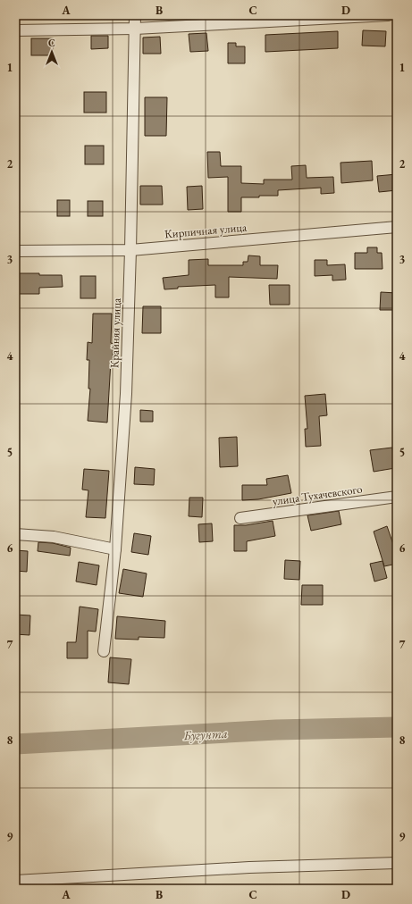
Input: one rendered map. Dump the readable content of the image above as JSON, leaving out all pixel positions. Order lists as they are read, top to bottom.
{
  "streets": {
    "street": ["Кирпичная улица", "Крайняя улица", "улица Тухачевского"]
  },
  "crossings": [
    ["Кирпичная улица", "Крайняя улица"]
  ],
  "water": ["Бугунта"],
  "north": "top",
  "grid": {
    "columns": [
      "A",
      "B",
      "C",
      "D"
    ],
    "rows": [
      "1",
      "2",
      "3",
      "4",
      "5",
      "6",
      "7",
      "8",
      "9"
    ]
  }
}
